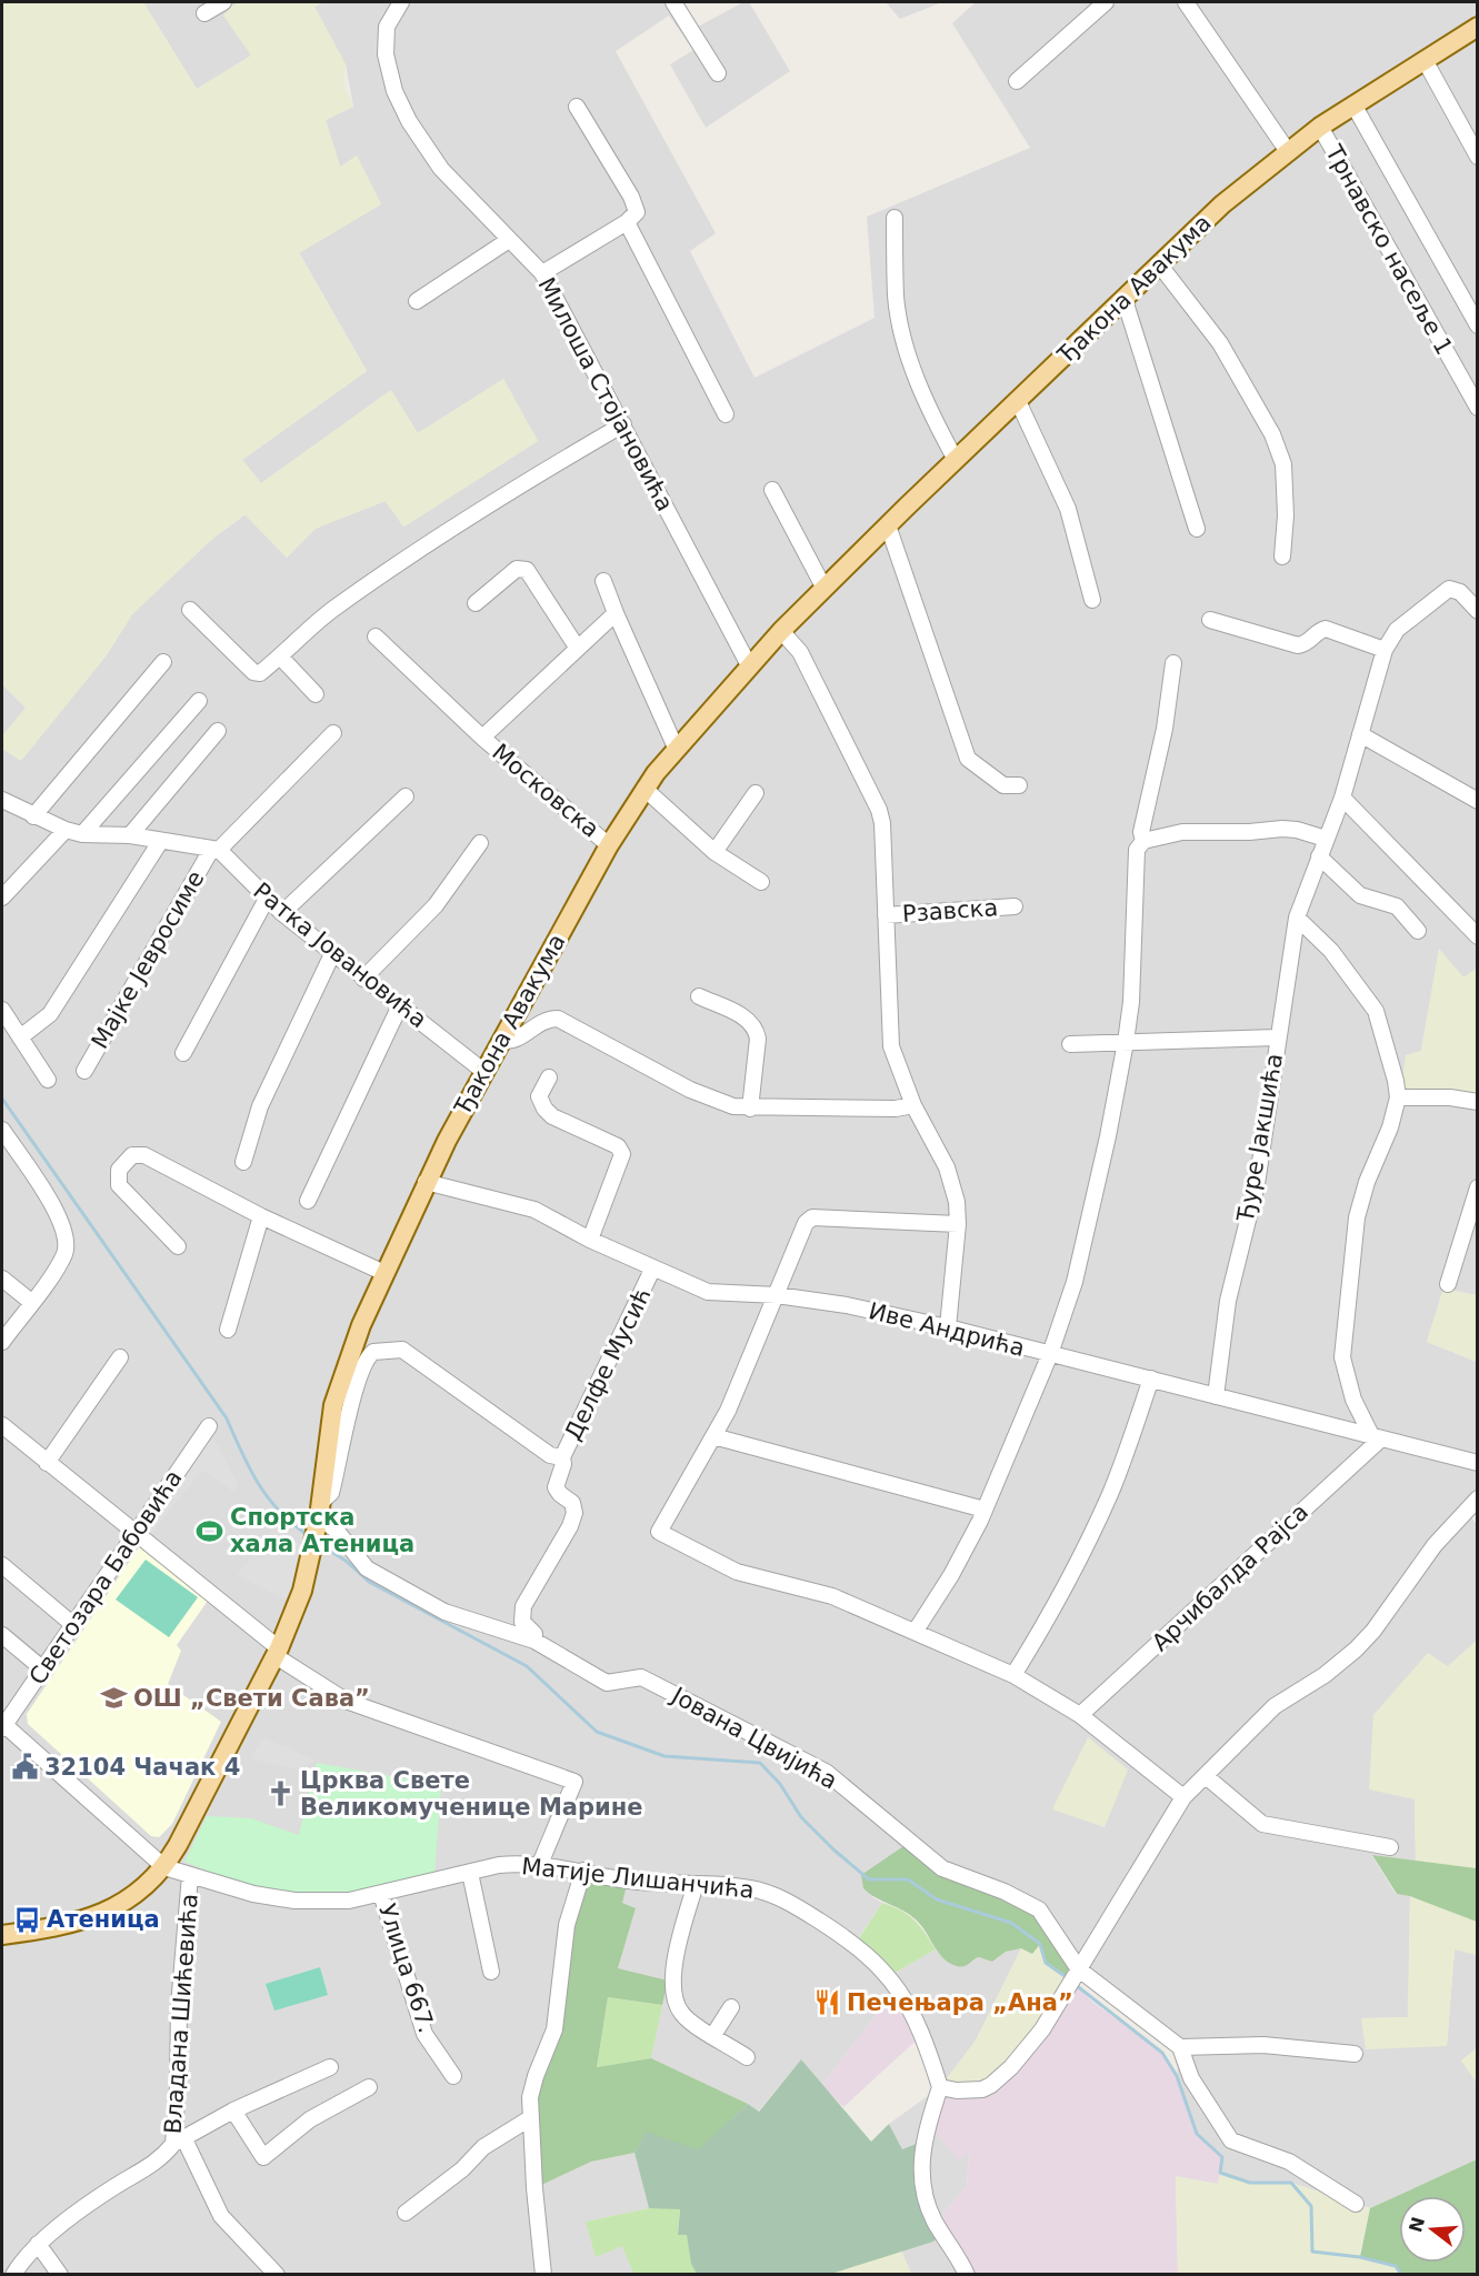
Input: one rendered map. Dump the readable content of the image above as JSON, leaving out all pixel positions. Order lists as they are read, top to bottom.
{
  "streets": {
    "main road": ["Ђакона Авакума"],
    "street": [
      "Трнавско насеље 1",
      "Милоша Стојановића",
      "Московска",
      "Рзавска",
      "Ратка Јовановића",
      "Мајке Јевросиме",
      "Ђуре Јакшића",
      "Иве Андрића",
      "Делфе Мусић",
      "Светозара Бабовића",
      "Арчибалда Рајса",
      "Јована Цвијића",
      "Матије Лишанчића",
      "Улица 667.",
      "Владана Шићевића"
    ]
  },
  "crossings": [
    ["Трнавско насеље 1", "Ђакона Авакума"],
    ["Ђакона Авакума", "Милоша Стојановића"],
    ["Ђакона Авакума", "Московска"],
    ["Ђакона Авакума", "Ратка Јовановића"],
    ["Ђакона Авакума", "Иве Андрића"],
    ["Ђакона Авакума", "Јована Цвијића"],
    ["Ђакона Авакума", "Матије Лишанчића"],
    ["Ратка Јовановића", "Мајке Јевросиме"],
    ["Ђуре Јакшића", "Иве Андрића"],
    ["Иве Андрића", "Делфе Мусић"],
    ["Иве Андрића", "Арчибалда Рајса"],
    ["Матије Лишанчића", "Улица 667."],
    ["Матије Лишанчића", "Владана Шићевића"]
  ],
  "places": {
    "sports": ["Спортска хала Атеница"],
    "school or university": ["ОШ „Свети Сава”"],
    "public building": ["32104 Чачак 4"],
    "church": ["Црква Свете Великомученице Марине"],
    "bus stop": ["Атеница"],
    "restaurant": ["Печењара „Ана”"]
  },
  "north": "left"
}
